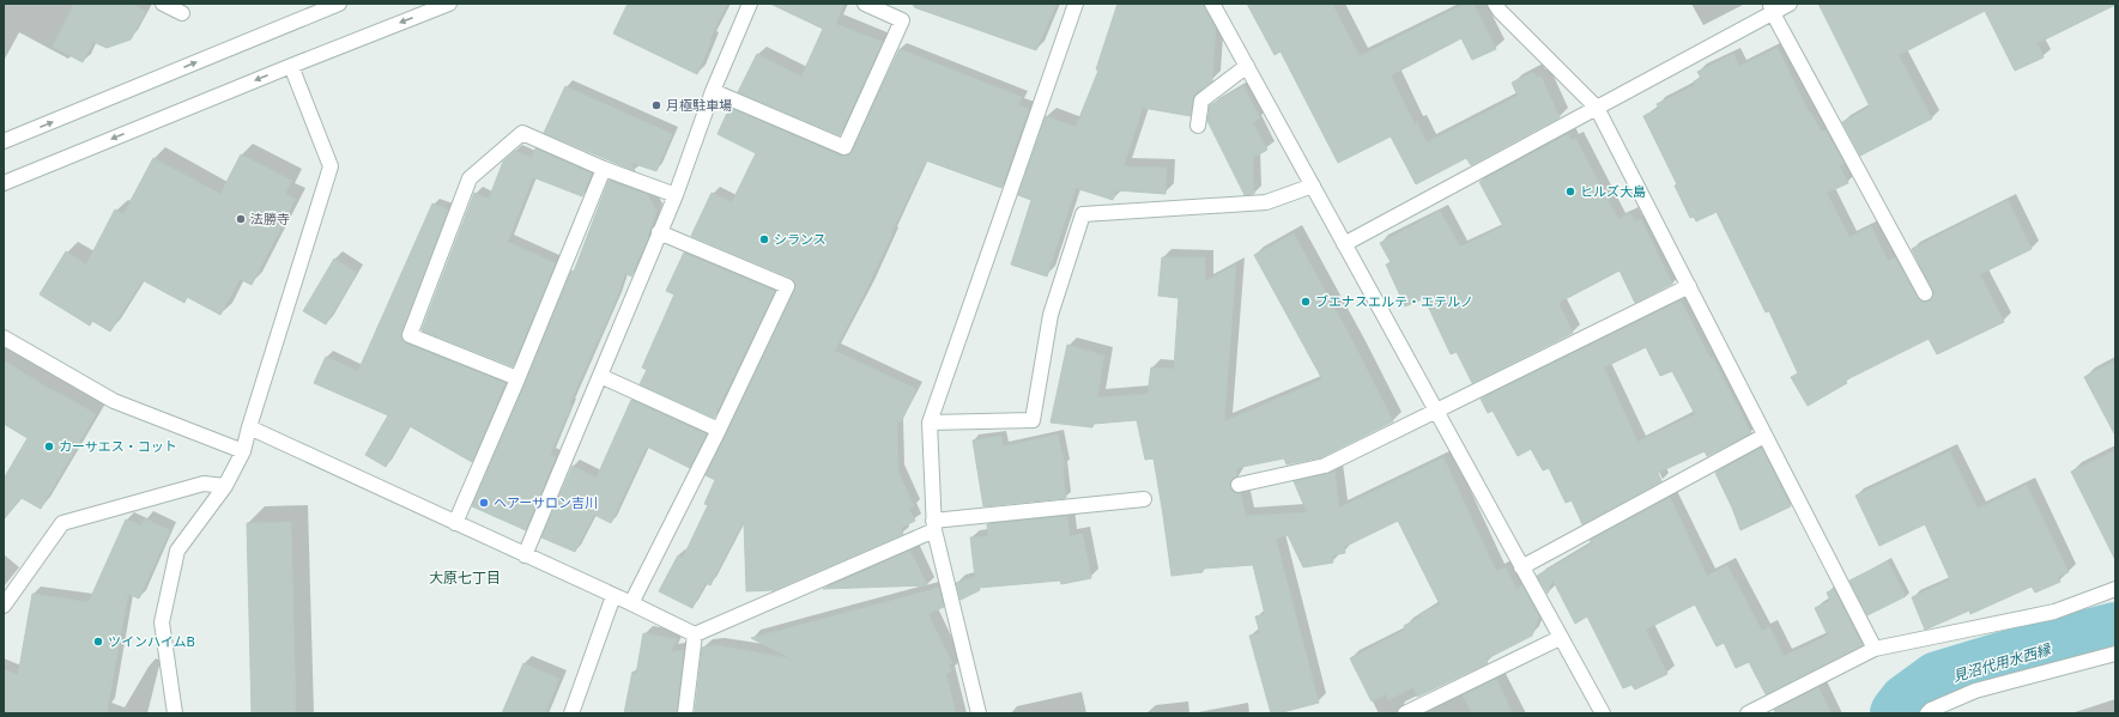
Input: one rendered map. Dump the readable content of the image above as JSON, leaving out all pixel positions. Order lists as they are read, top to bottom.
{
  "districts": ["大原七丁目"],
  "water": ["見沼代用水西縁"],
  "places": [
    "月極駐車場",
    "ヒルズ大島",
    "法勝寺",
    "シランス",
    "ブエナスエルテ・エテルノ",
    "カーサエス・コット",
    "ヘアーサロン吉川",
    "ツインハイムB"
  ]
}
